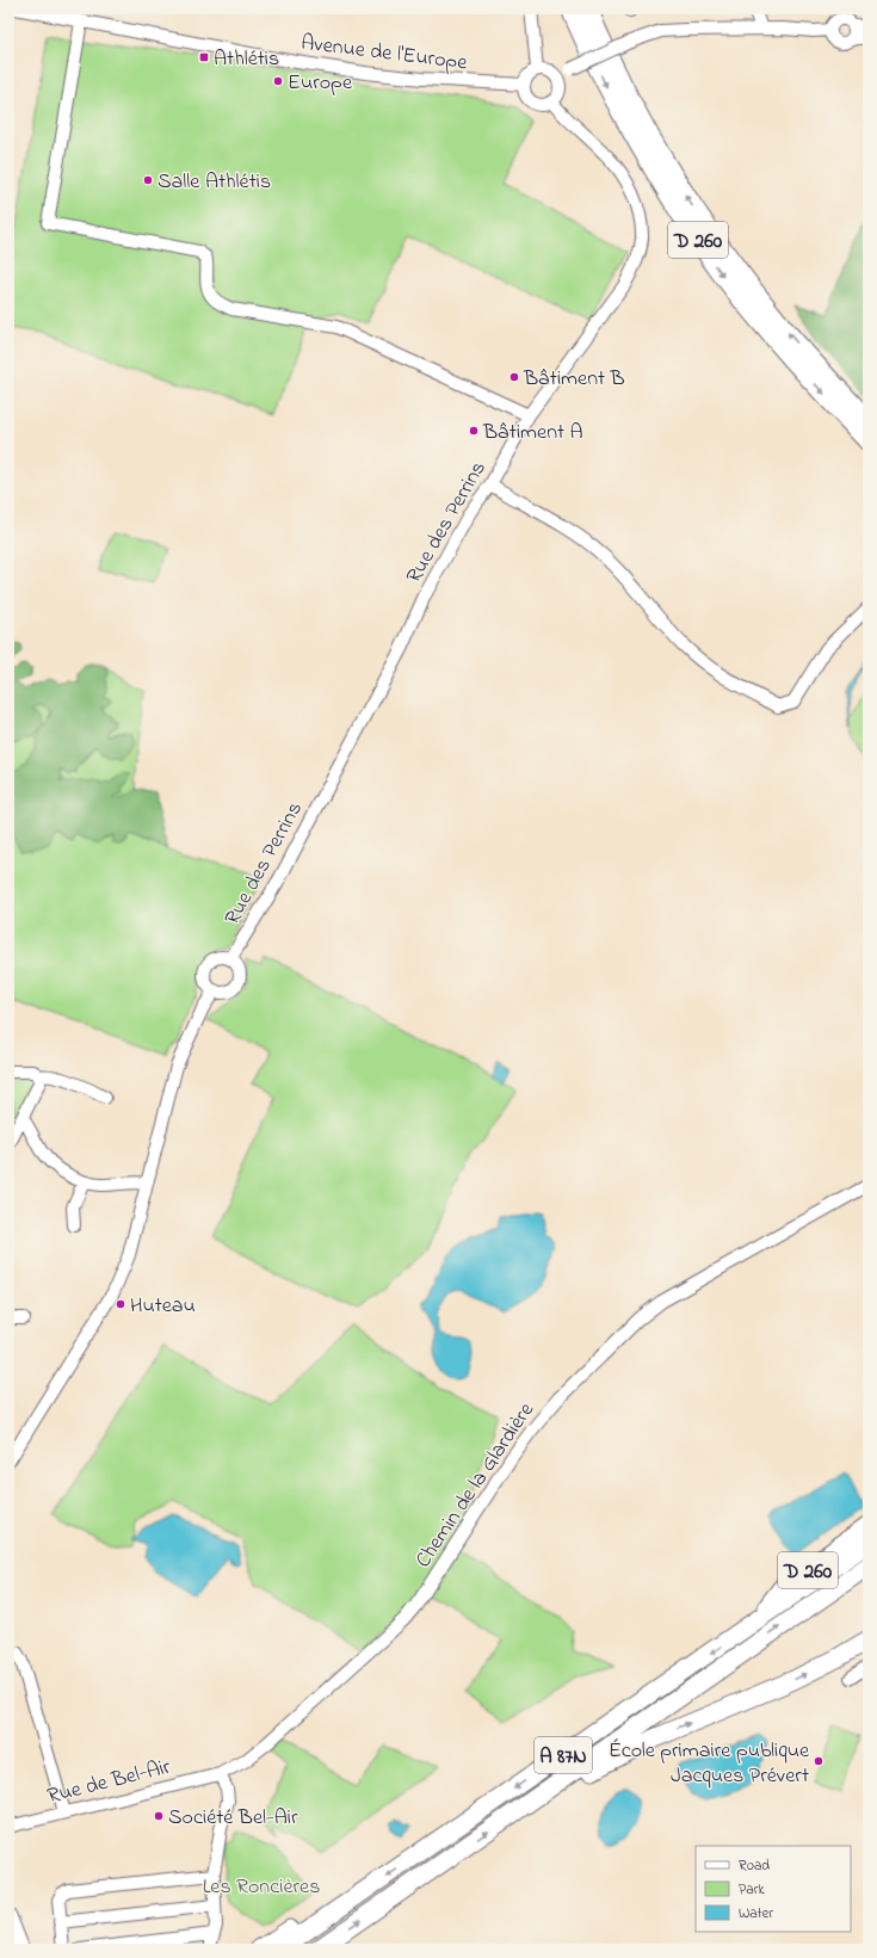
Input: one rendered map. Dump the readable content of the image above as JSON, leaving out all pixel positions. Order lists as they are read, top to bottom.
{
  "streets": {
    "highway": ["D 260", "A 87N"],
    "street": [
      "Avenue de l'Europe",
      "Rue des Perrins",
      "Chemin de la Glardière",
      "Rue de Bel-Air"
    ]
  },
  "crossings": [
    ["Avenue de l'Europe", "Rue des Perrins"],
    ["D 260", "A 87N"],
    ["Chemin de la Glardière", "Rue de Bel-Air"]
  ],
  "parks": ["Les Roncières"],
  "places": {
    "transit": ["Athlétis"],
    "other": [
      "Europe",
      "Salle Athlétis",
      "Bâtiment B",
      "Bâtiment A",
      "Huteau",
      "École primaire publique Jacques Prévert",
      "Société Bel-Air"
    ]
  },
  "legend": ["Road", "Park", "Water"]
}
